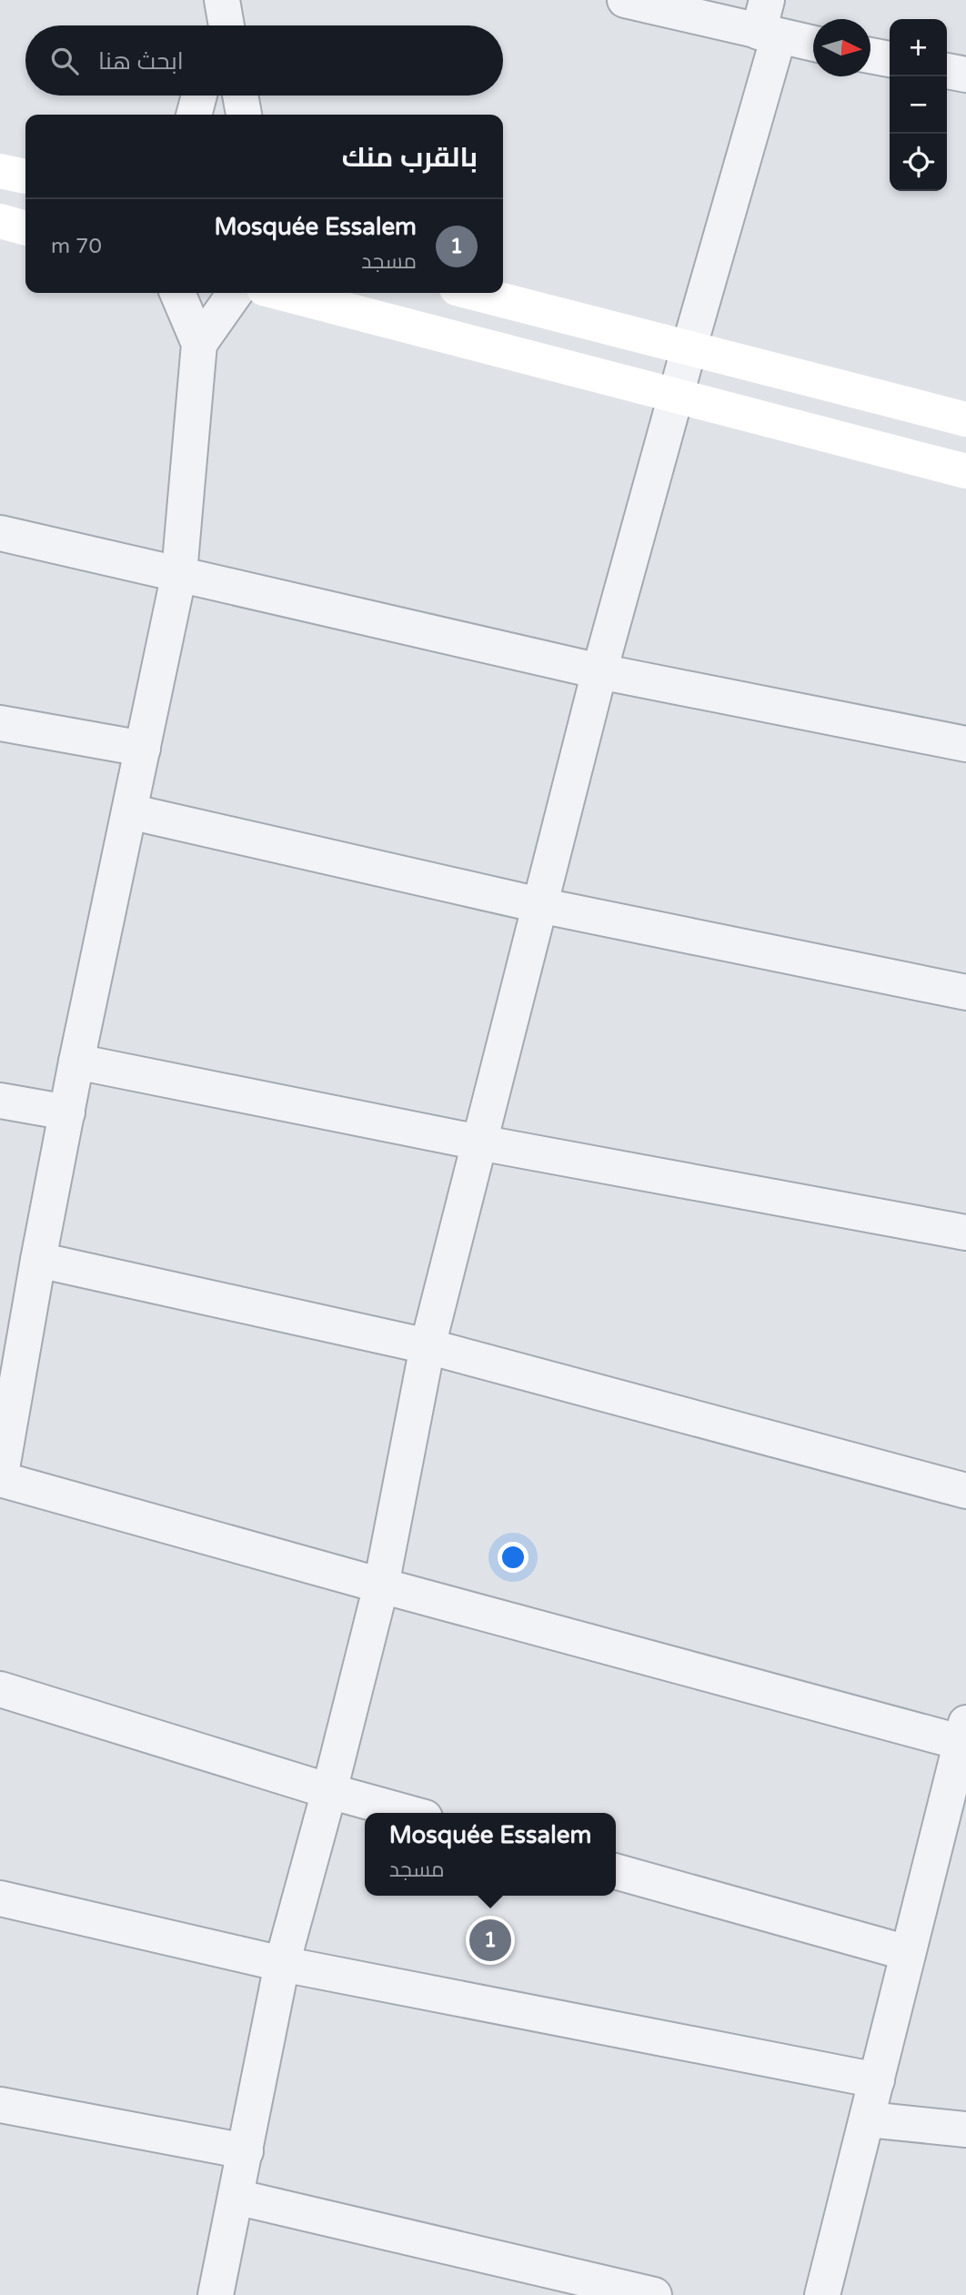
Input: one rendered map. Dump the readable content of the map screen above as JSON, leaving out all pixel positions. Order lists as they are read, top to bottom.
{
  "north": "right",
  "page": {
    "map_buttons": ["+", "−"],
    "search": "ابحث هنا",
    "heading": "بالقرب منك",
    "list": [
      {
        "mark": "1",
        "name": "Mosquée Essalem",
        "note": "مسجد",
        "value": "70 m"
      }
    ],
    "popup": ["Mosquée Essalem", "مسجد"],
    "pins": "1"
  }
}
